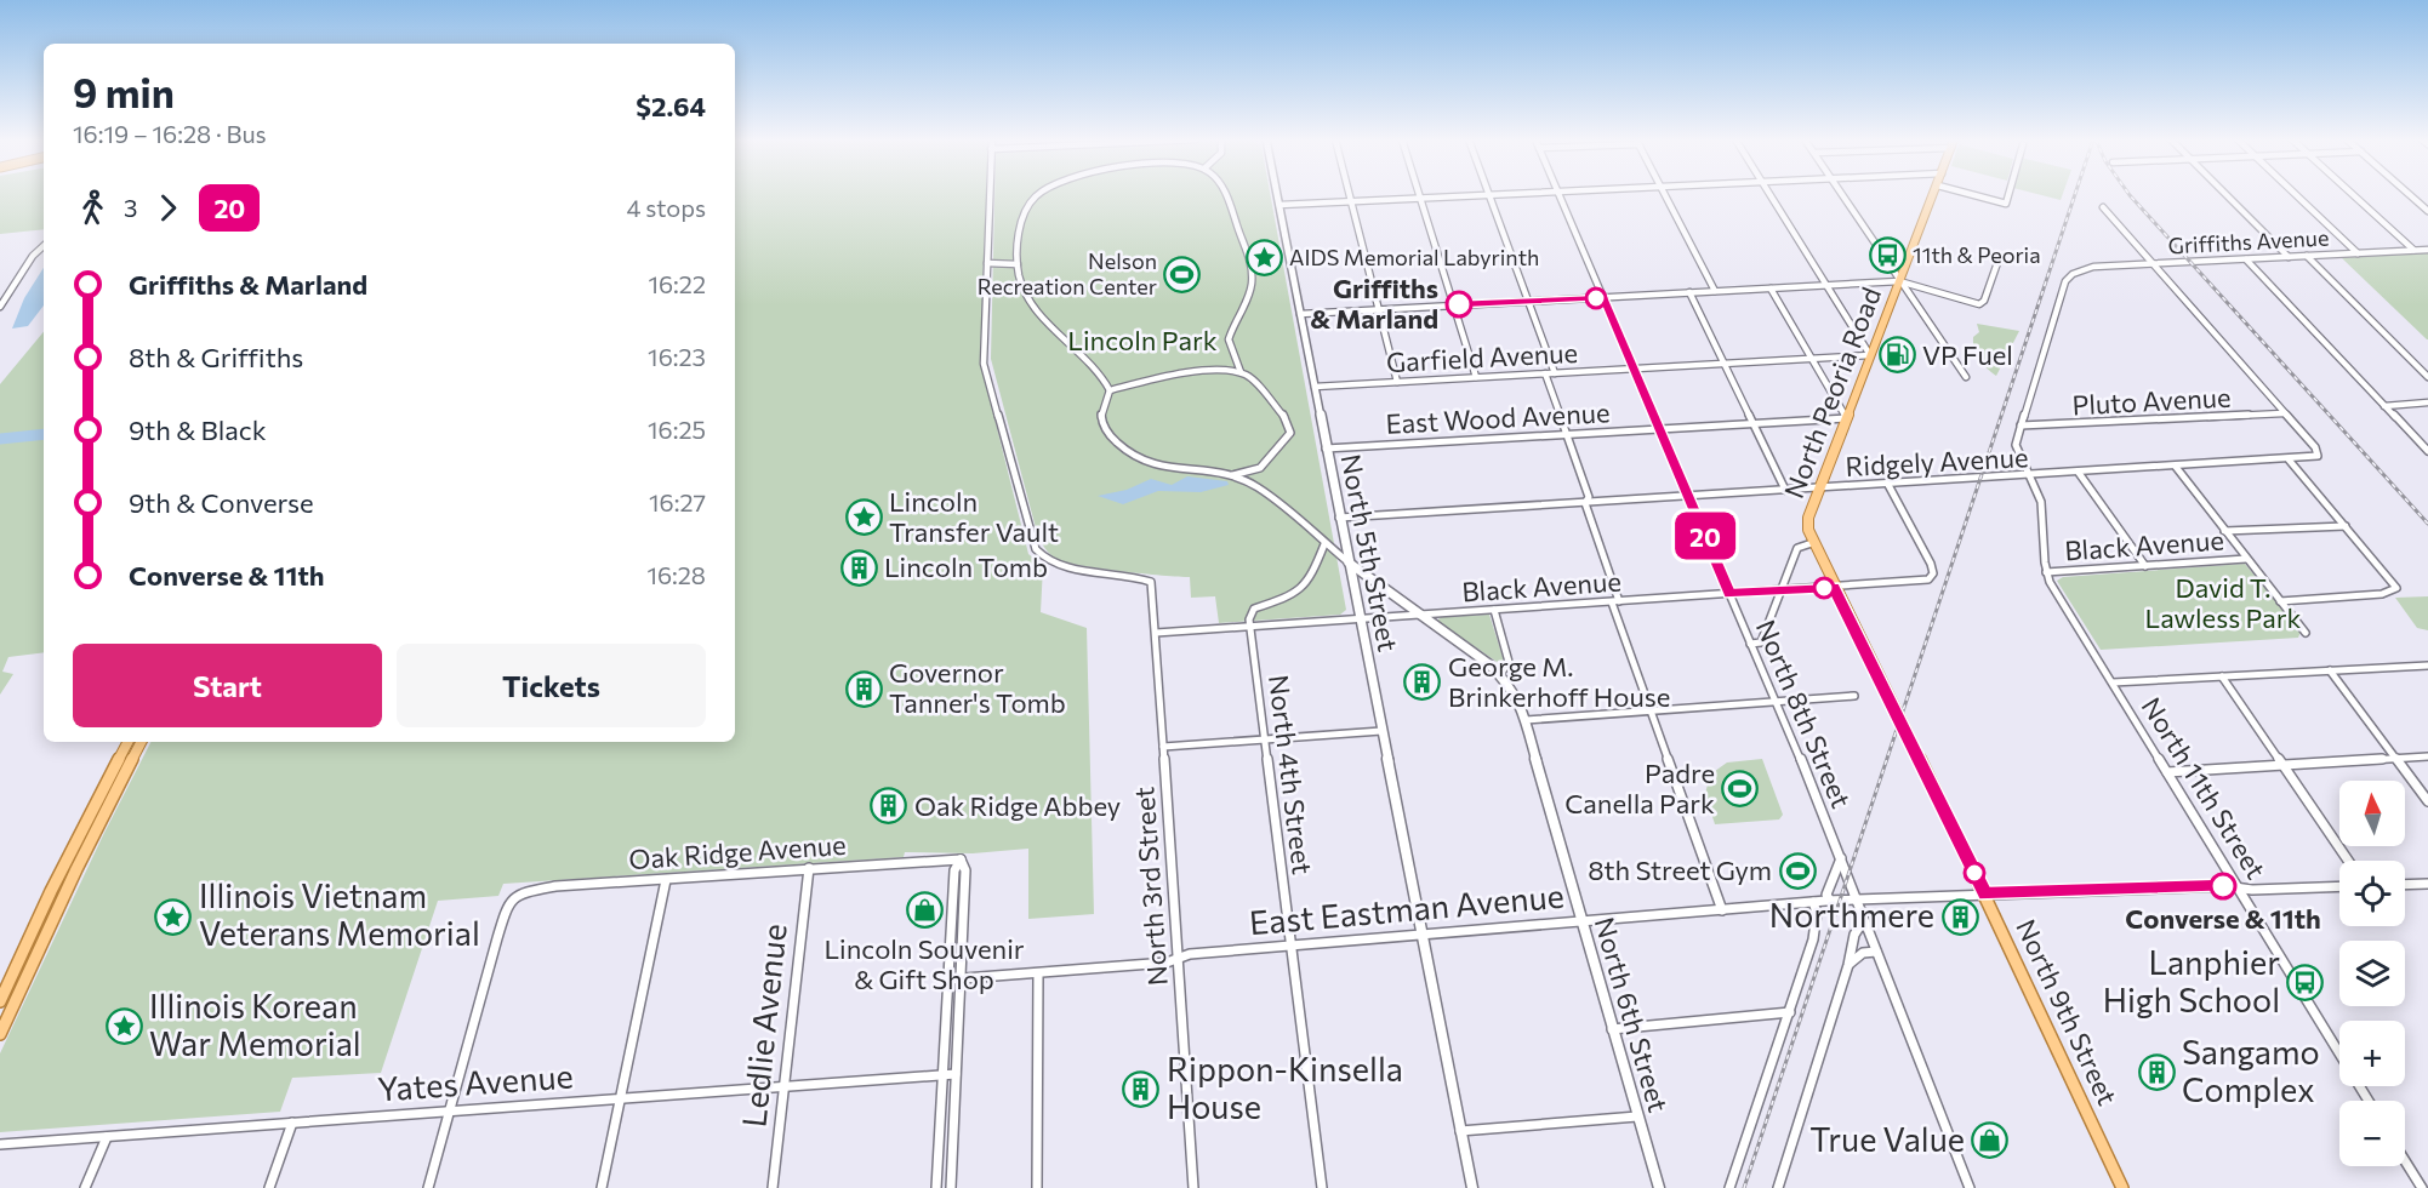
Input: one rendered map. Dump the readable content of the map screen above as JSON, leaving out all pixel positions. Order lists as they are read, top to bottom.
{
  "streets": {
    "main road": [
      "North Peoria Road",
      "North 5th Street",
      "North 9th Street",
      "North 6th Street"
    ],
    "street": [
      "Griffiths Avenue",
      "Garfield Avenue",
      "Pluto Avenue",
      "East Wood Avenue",
      "Ridgely Avenue",
      "Black Avenue",
      "North 8th Street",
      "North 4th Street",
      "North 11th Street",
      "Oak Ridge Avenue",
      "North 3rd Street",
      "East Eastman Avenue",
      "Ledlie Avenue",
      "Yates Avenue"
    ]
  },
  "crossings": [
    ["Griffiths Avenue", "North 11th Street"],
    ["Garfield Avenue", "North Peoria Road"],
    ["Garfield Avenue", "North 5th Street"],
    ["Garfield Avenue", "North 8th Street"],
    ["North Peoria Road", "East Wood Avenue"],
    ["North Peoria Road", "Ridgely Avenue"],
    ["North Peoria Road", "North 9th Street"],
    ["Pluto Avenue", "North 11th Street"],
    ["East Wood Avenue", "North 5th Street"],
    ["East Wood Avenue", "North 8th Street"],
    ["Ridgely Avenue", "Black Avenue"],
    ["Ridgely Avenue", "North 5th Street"],
    ["Ridgely Avenue", "North 8th Street"],
    ["Ridgely Avenue", "North 11th Street"],
    ["Black Avenue", "North 5th Street"],
    ["Black Avenue", "North 8th Street"],
    ["Black Avenue", "North 4th Street"],
    ["Black Avenue", "North 11th Street"],
    ["Black Avenue", "North 3rd Street"],
    ["Black Avenue", "North 9th Street"],
    ["North 5th Street", "East Eastman Avenue"],
    ["North 8th Street", "East Eastman Avenue"],
    ["North 4th Street", "East Eastman Avenue"],
    ["Oak Ridge Avenue", "Ledlie Avenue"],
    ["Oak Ridge Avenue", "Yates Avenue"],
    ["North 3rd Street", "East Eastman Avenue"],
    ["East Eastman Avenue", "North 6th Street"],
    ["Ledlie Avenue", "Yates Avenue"]
  ],
  "parks": ["Lincoln Park", "David T. Lawless Park"],
  "places": {
    "bus stop": ["11th & Peoria", "Lanphier High School"],
    "place": [
      "AIDS Memorial Labyrinth",
      "Lincoln Transfer Vault",
      "Illinois Vietnam Veterans Memorial",
      "Illinois Korean War Memorial"
    ],
    "sports": ["Nelson Recreation Center", "Padre Canella Park", "8th Street Gym"],
    "other": ["Griffiths & Marland", "Converse & 11th"],
    "fuel station": ["VP Fuel"],
    "building": [
      "Lincoln Tomb",
      "George M. Brinkerhoff House",
      "Governor Tanner's Tomb",
      "Oak Ridge Abbey",
      "Northmere",
      "Sangamo Complex",
      "Rippon-Kinsella House"
    ],
    "shop": ["Lincoln Souvenir & Gift Shop", "True Value"]
  },
  "lines": ["bus line 20"],
  "north": "top",
  "page": {
    "on_map": "20",
    "heading": ["9 min", "16:19 – 16:28 · Bus", "$2.64"],
    "legs": ["3", "20", "4 stops"],
    "list": [
      {
        "name": "Griffiths & Marland",
        "value": "16:22"
      },
      {
        "name": "8th & Griffiths",
        "value": "16:23"
      },
      {
        "name": "9th & Black",
        "value": "16:25"
      },
      {
        "name": "9th & Converse",
        "value": "16:27"
      },
      {
        "name": "Converse & 11th",
        "value": "16:28"
      }
    ],
    "buttons": ["Start", "Tickets"],
    "map_buttons": ["+", "−"]
  }
}
